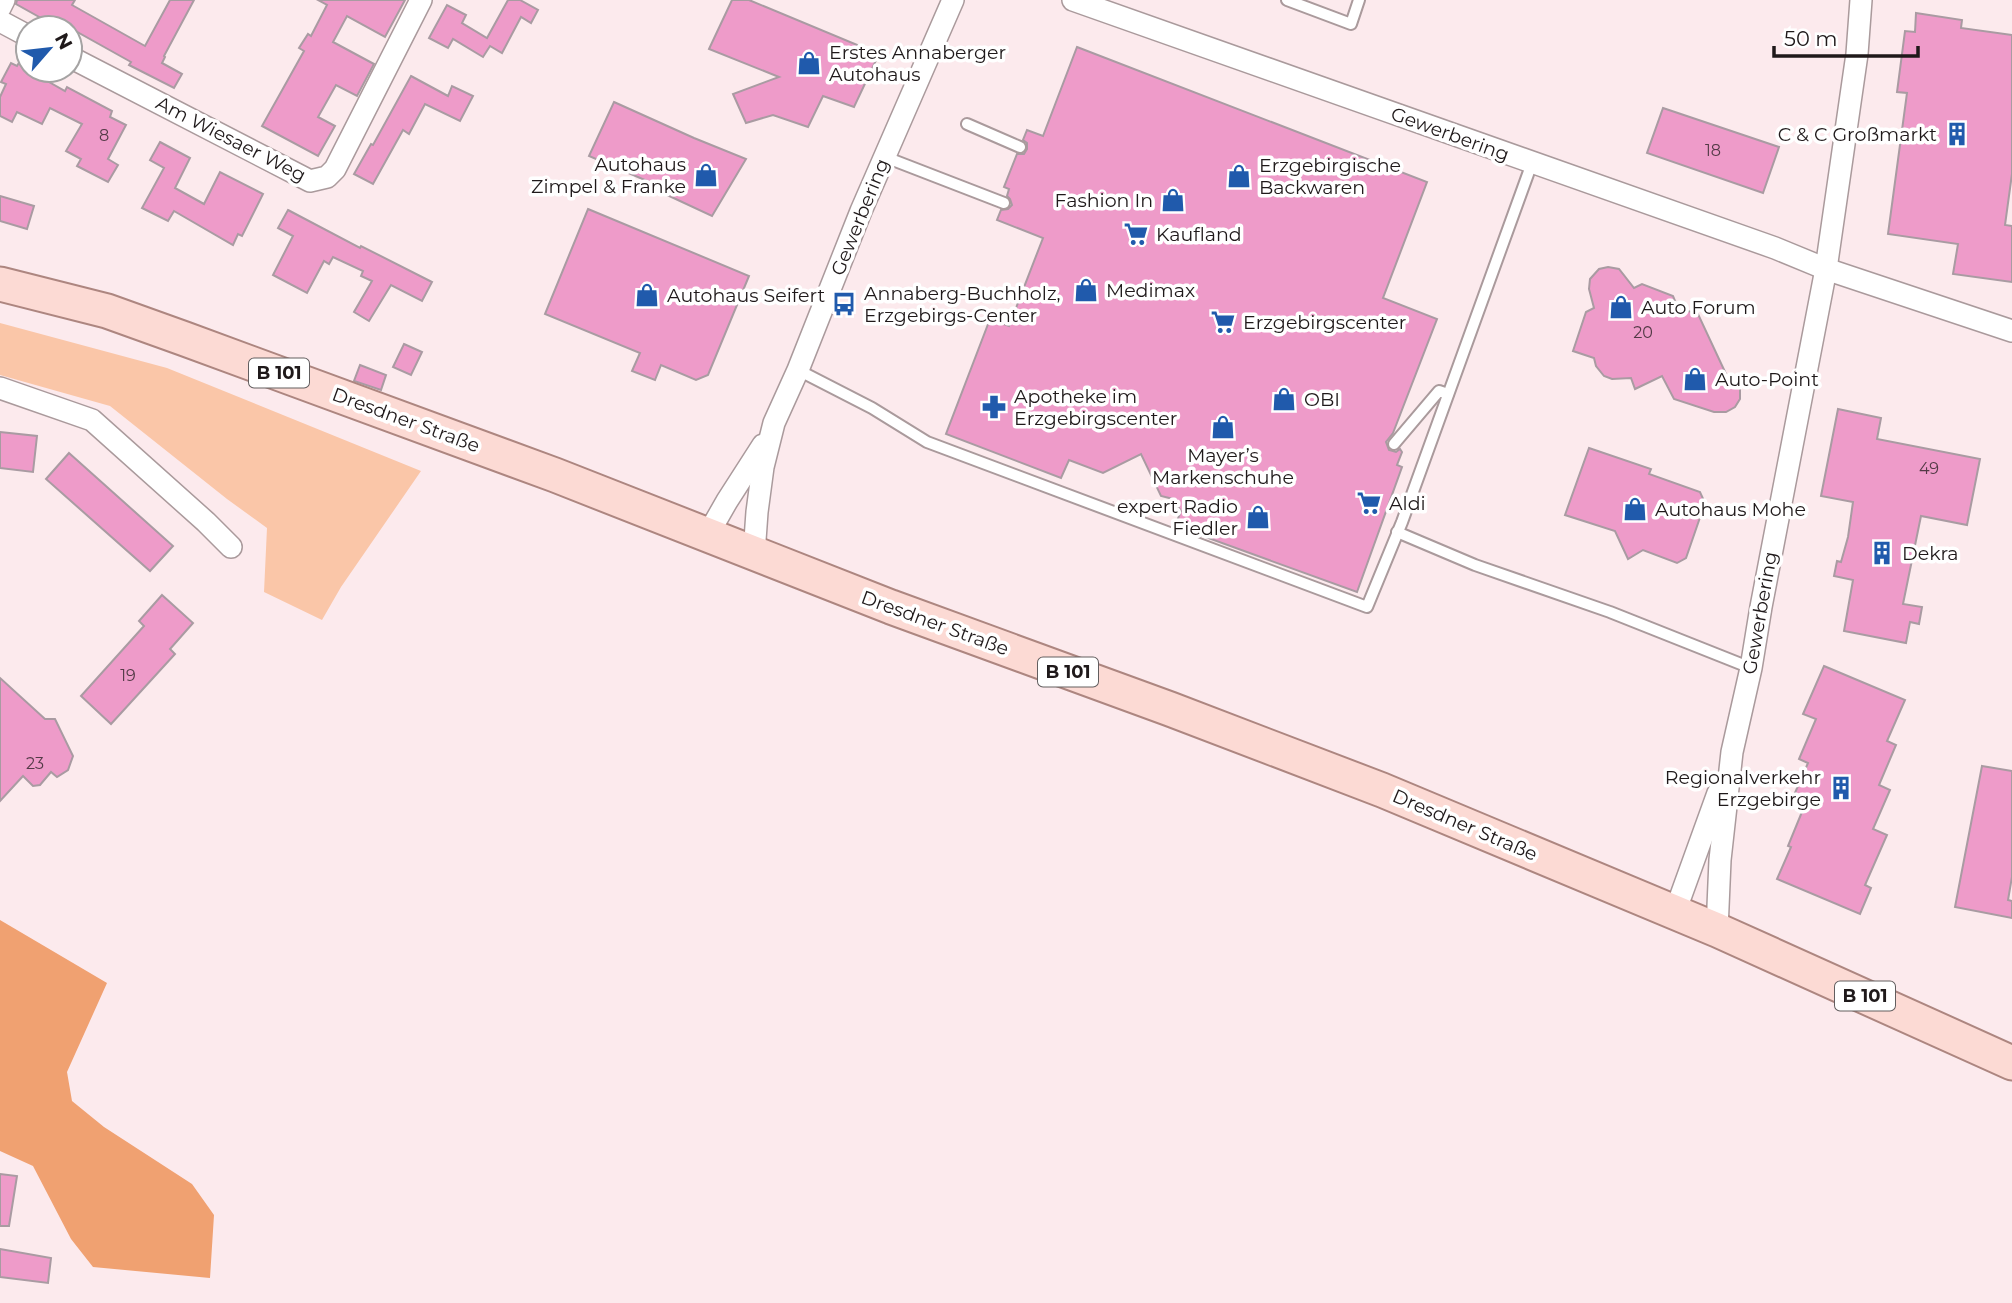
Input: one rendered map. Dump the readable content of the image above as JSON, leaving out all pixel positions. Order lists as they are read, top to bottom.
{
  "streets": {
    "main road": ["B 101", "Dresdner Straße"],
    "street": ["Gewerbering", "Am Wiesaer Weg"]
  },
  "crossings": [
    ["Gewerbering", "Dresdner Straße"]
  ],
  "places": {
    "shop": [
      "Erstes Annaberger Autohaus",
      "Autohaus Zimpel & Franke",
      "Erzgebirgische Backwaren",
      "Fashion In",
      "Medimax",
      "Autohaus Seifert",
      "Auto Forum",
      "Auto-Point",
      "OBI",
      "Mayer’s Markenschuhe",
      "Autohaus Mohe",
      "expert Radio Fiedler"
    ],
    "building": ["C & C Großmarkt", "Dekra", "Regionalverkehr Erzgebirge"],
    "supermarket": ["Kaufland", "Erzgebirgscenter", "Aldi"],
    "bus stop": ["Annaberg-Buchholz, Erzgebirgs-Center"],
    "pharmacy": ["Apotheke im Erzgebirgscenter"]
  },
  "house_numbers": [
    "8",
    "18",
    "20",
    "49",
    "19",
    "23"
  ],
  "scale_bar": "50 m",
  "north": "top right"
}
